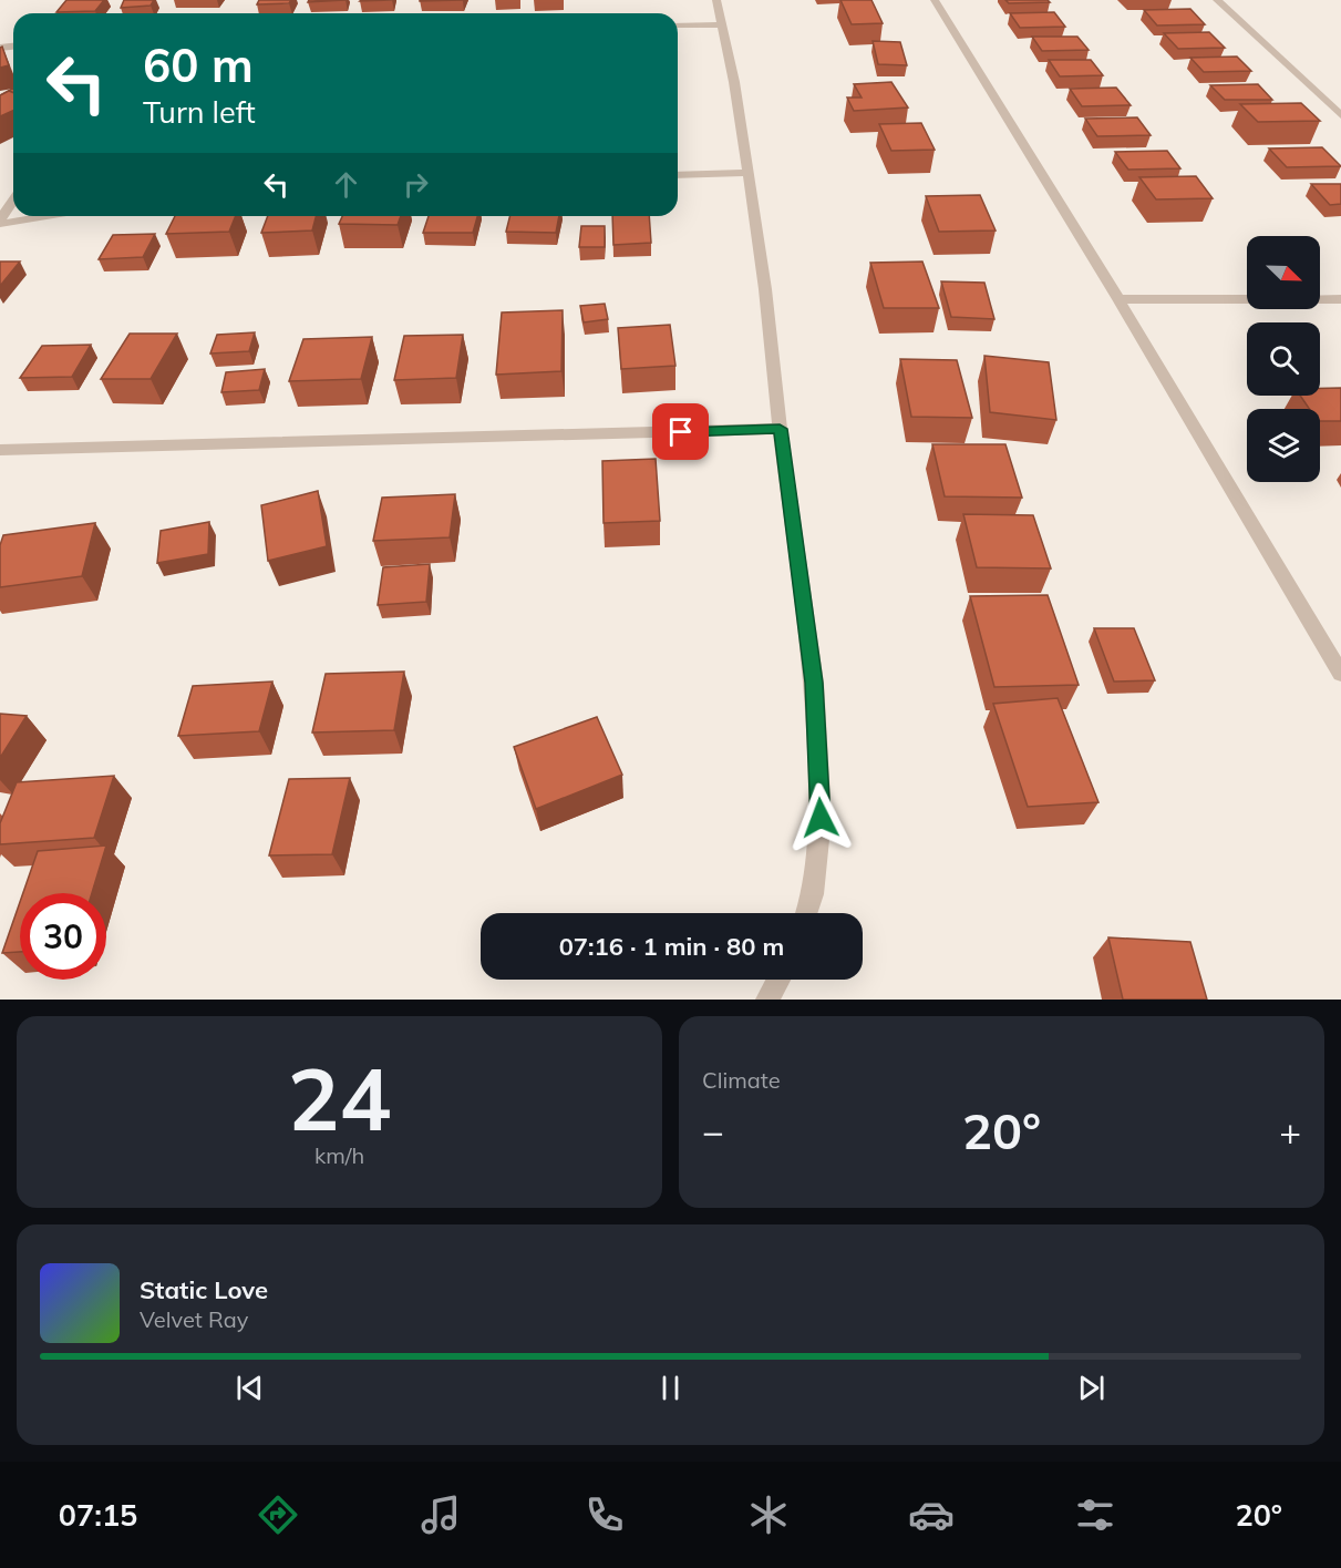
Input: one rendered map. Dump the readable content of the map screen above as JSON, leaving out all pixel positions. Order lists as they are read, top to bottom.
{
  "north": "bottom right",
  "page": {
    "turn": ["60 m", "Turn left"],
    "limit": "30",
    "trip": "07:16 · 1 min · 80 m",
    "tile": [
      ["24", "km/h"],
      "Climate"
    ],
    "heat": ["−", "20°", "+"],
    "song": ["Static Love", "Velvet Ray"],
    "tabs": ["07:15", "20°"]
  }
}
